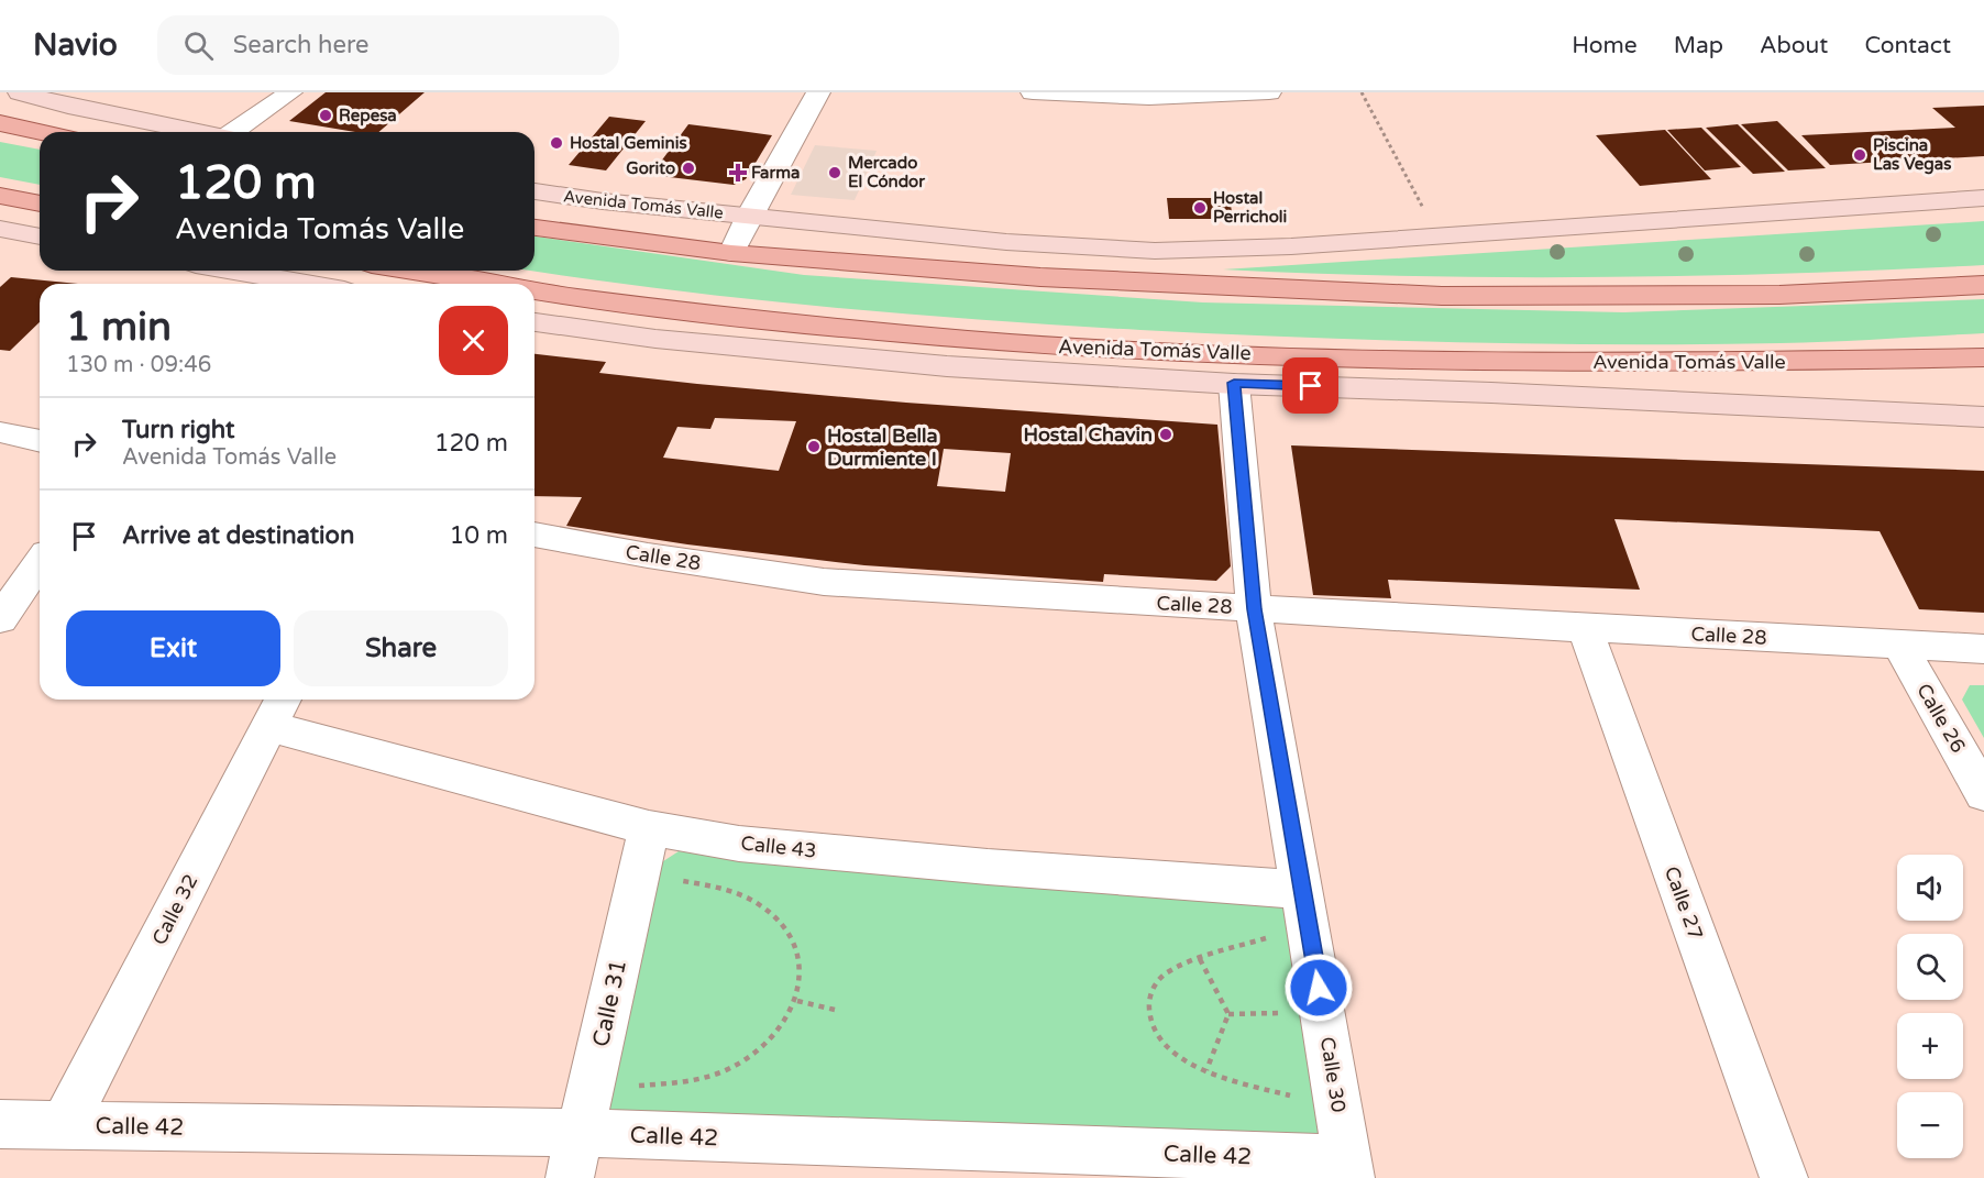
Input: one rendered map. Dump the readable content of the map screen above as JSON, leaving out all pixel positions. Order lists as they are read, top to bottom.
{
  "streets": {
    "main road": ["Avenida Tomás Valle"],
    "street": [
      "Calle 28",
      "Calle 26",
      "Calle 43",
      "Calle 27",
      "Calle 32",
      "Calle 31",
      "Calle 30",
      "Calle 42"
    ]
  },
  "crossings": [
    ["Avenida Tomás Valle", "Calle 30"],
    ["Calle 28", "Calle 26"],
    ["Calle 28", "Calle 27"],
    ["Calle 28", "Calle 30"],
    ["Calle 43", "Calle 32"],
    ["Calle 43", "Calle 31"],
    ["Calle 43", "Calle 30"],
    ["Calle 32", "Calle 42"],
    ["Calle 31", "Calle 42"],
    ["Calle 30", "Calle 42"]
  ],
  "places": {
    "other": [
      "Repesa",
      "Hostal Geminis",
      "Piscina Las Vegas",
      "Gorito",
      "Mercado El Cóndor",
      "Hostal Perricholi",
      "Hostal Chavin",
      "Hostal Bella Durmiente I"
    ],
    "health": ["Farma"]
  },
  "page": {
    "header": "Navio",
    "search": "Search here",
    "nav": [
      "Home",
      "Map",
      "About",
      "Contact"
    ],
    "turn": ["120 m", "Avenida Tomás Valle"],
    "heading": ["1 min", "130 m · 09:46"],
    "list": [
      {
        "name": "Turn right",
        "note": "Avenida Tomás Valle",
        "value": "120 m"
      },
      {
        "name": "Arrive at destination",
        "value": "10 m"
      }
    ],
    "buttons": ["Exit", "Share"],
    "map_buttons": ["+", "−"]
  }
}
